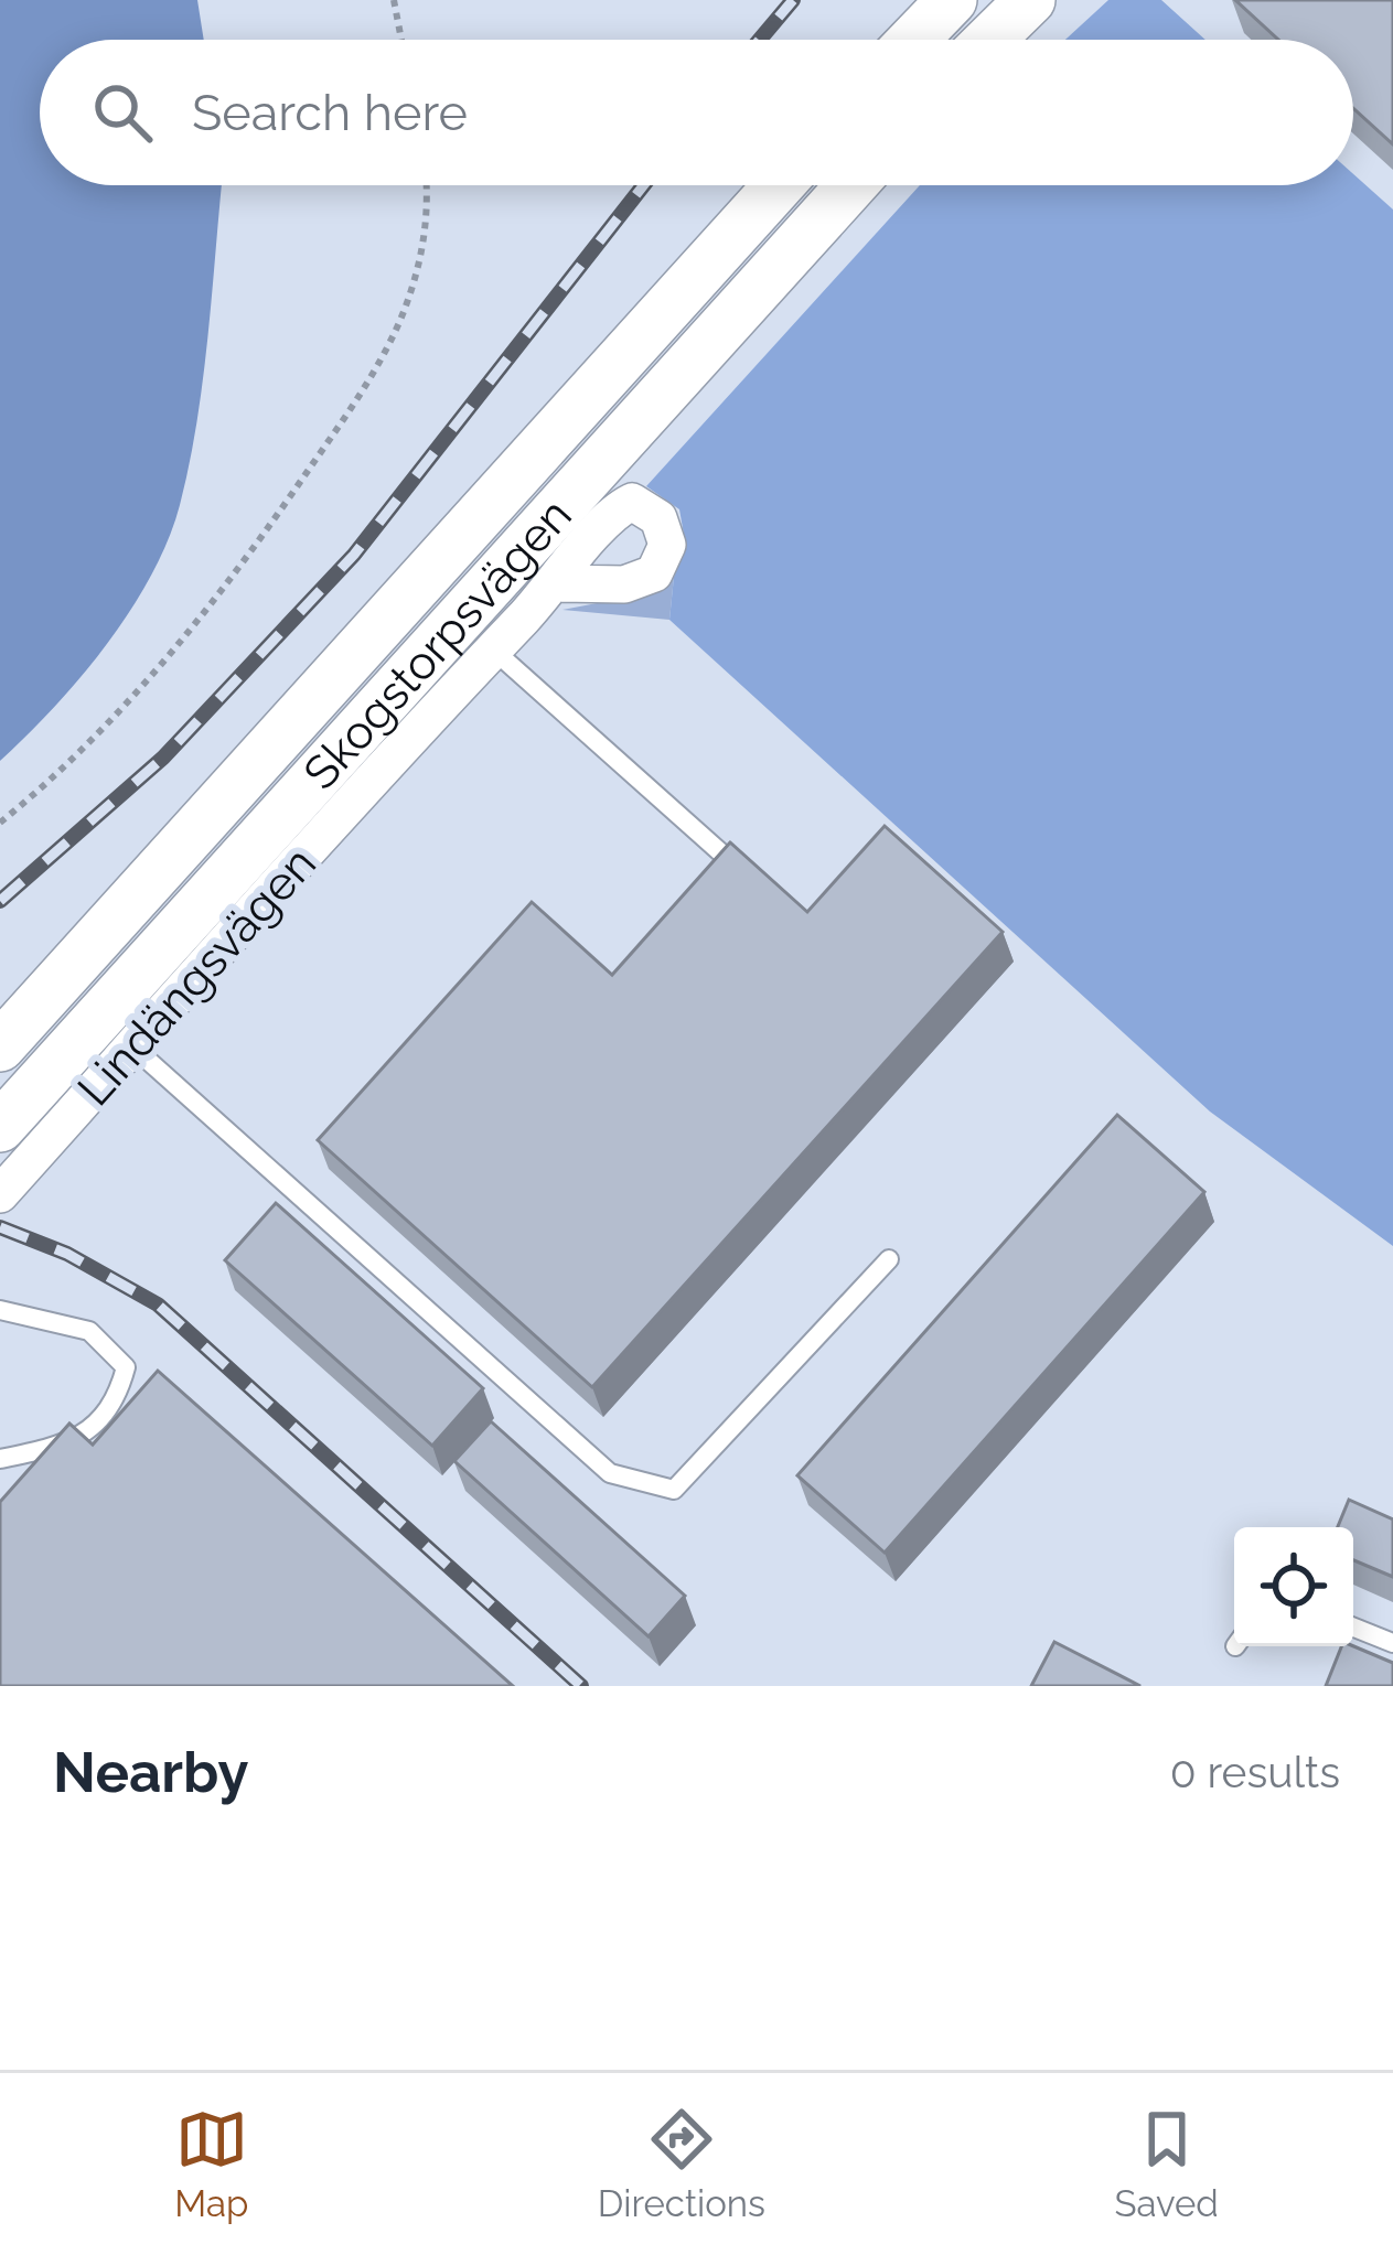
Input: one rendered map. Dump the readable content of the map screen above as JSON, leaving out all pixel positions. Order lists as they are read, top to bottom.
{
  "streets": {
    "main road": ["Skogstorpsvägen"],
    "street": ["Lindängsvägen"]
  },
  "page": {
    "search": "Search here",
    "heading": ["Nearby", "0 results"],
    "nav": ["Map", "Directions", "Saved"]
  }
}
